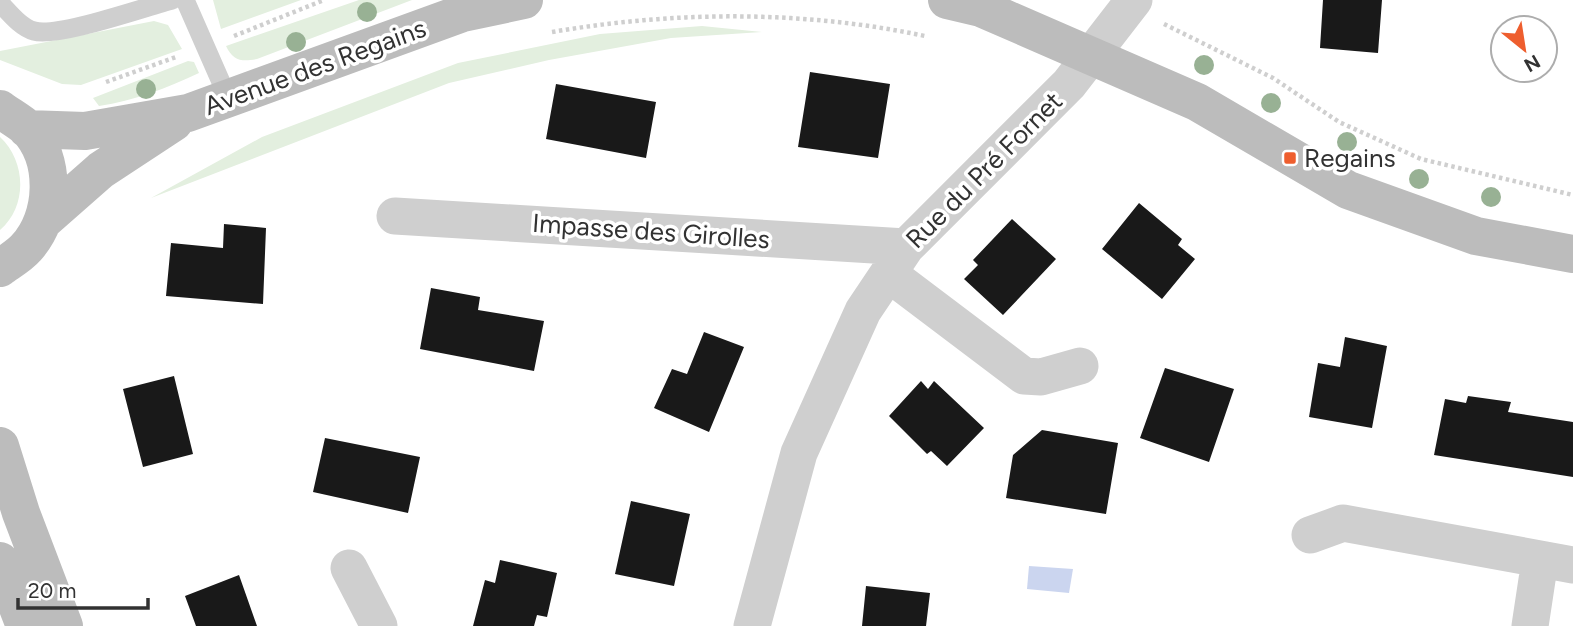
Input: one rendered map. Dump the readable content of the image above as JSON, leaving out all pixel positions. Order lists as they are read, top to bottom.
{
  "streets": {
    "street": ["Avenue des Regains", "Rue du Pré Fornet", "Impasse des Girolles"]
  },
  "crossings": [
    ["Rue du Pré Fornet", "Impasse des Girolles"]
  ],
  "places": {
    "transit": ["Regains"]
  },
  "scale_bar": "20 m",
  "north": "bottom right"
}
